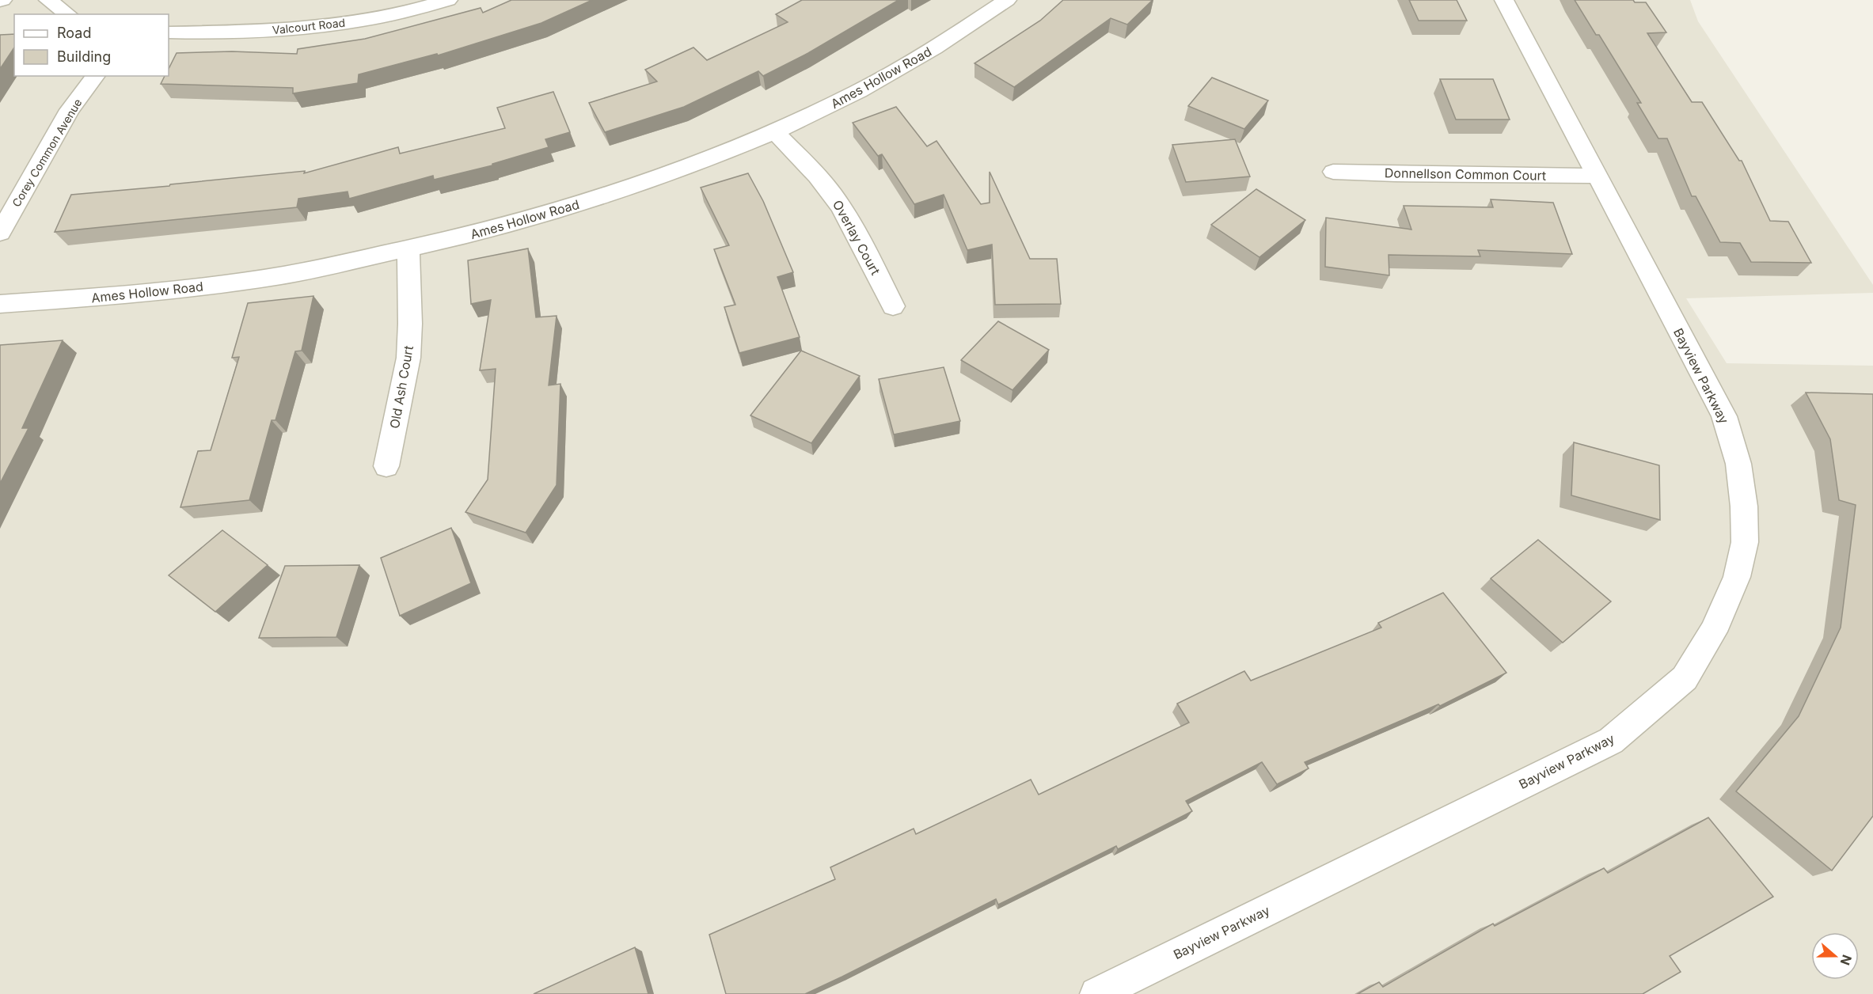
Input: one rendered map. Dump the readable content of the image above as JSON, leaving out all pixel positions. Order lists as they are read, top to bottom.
{
  "streets": {
    "street": [
      "Valcourt Road",
      "Ames Hollow Road",
      "Corey Common Avenue",
      "Donnellson Common Court",
      "Overlay Court",
      "Bayview Parkway",
      "Old Ash Court"
    ]
  },
  "crossings": [
    ["Ames Hollow Road", "Overlay Court"],
    ["Ames Hollow Road", "Old Ash Court"],
    ["Donnellson Common Court", "Bayview Parkway"]
  ],
  "legend": ["Road", "Building"],
  "north": "right"
}
